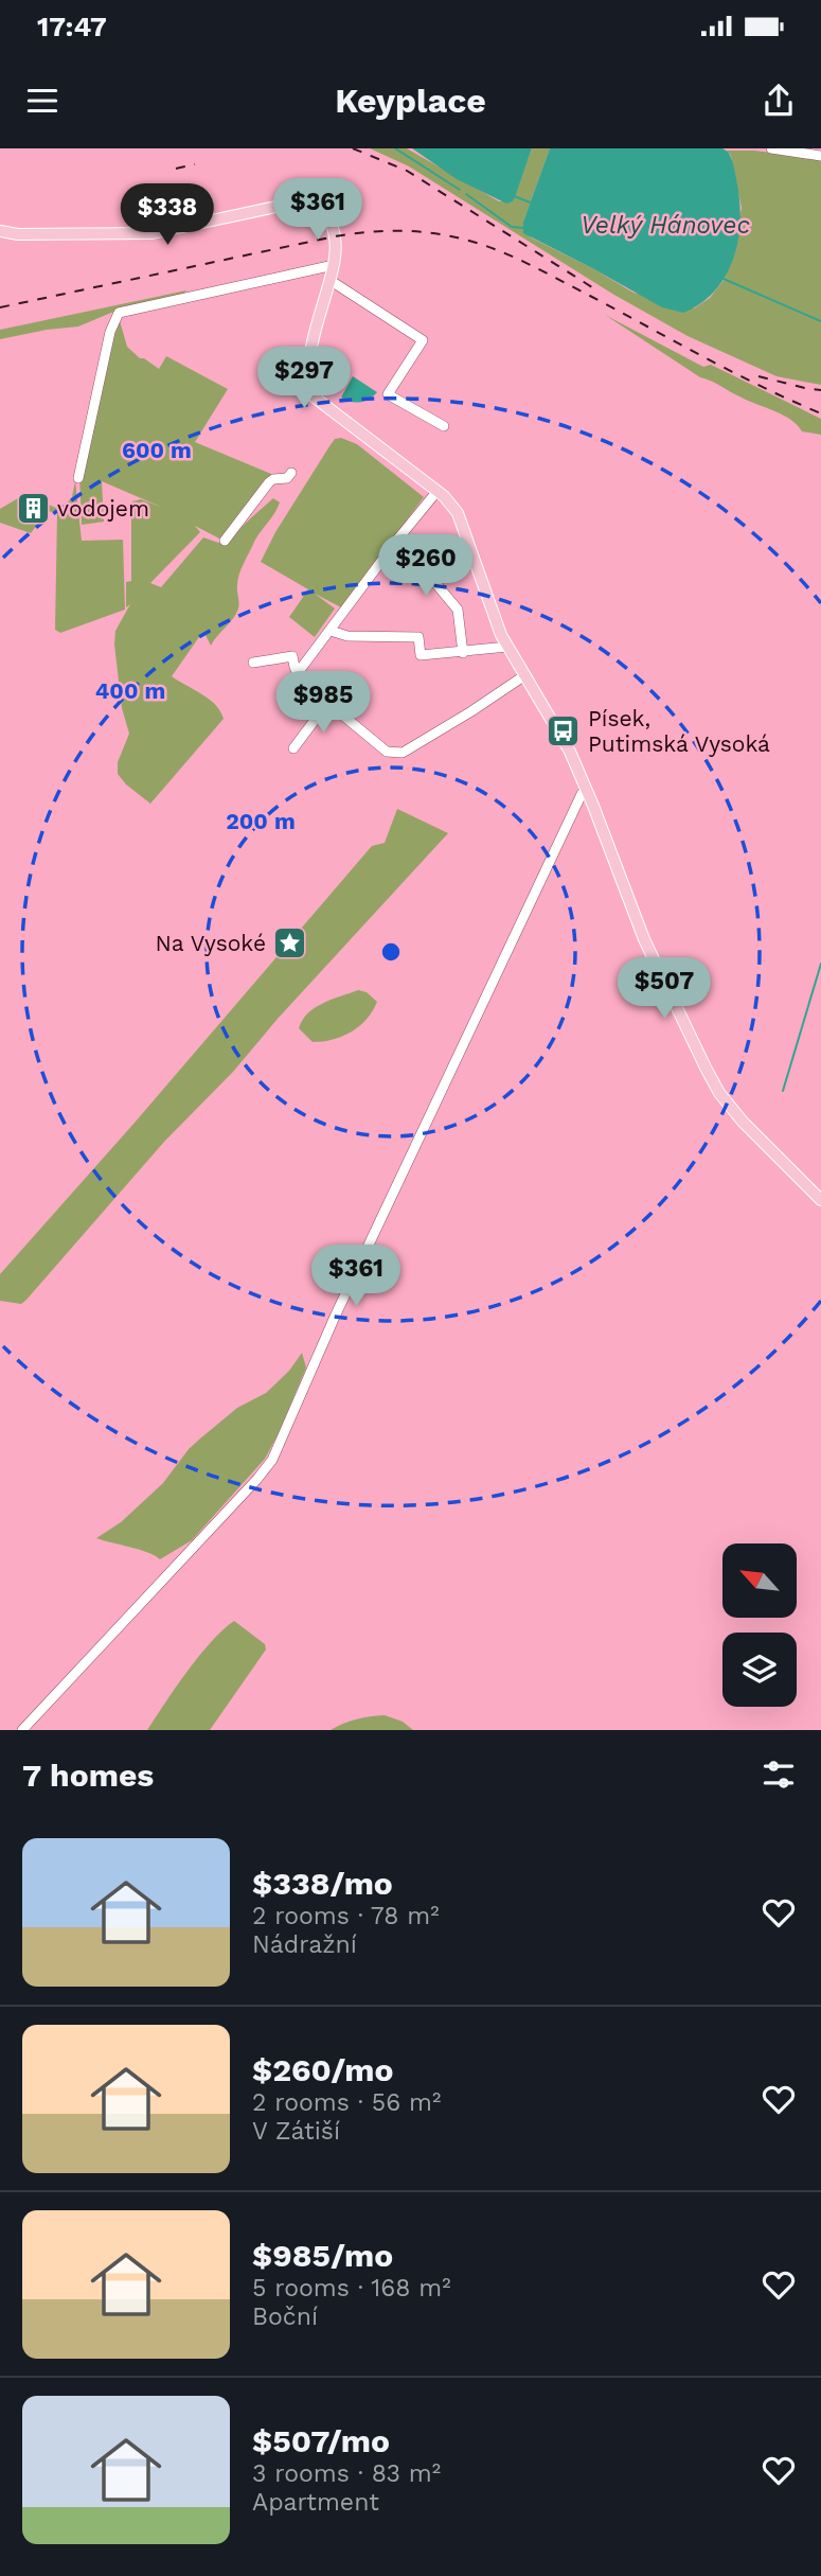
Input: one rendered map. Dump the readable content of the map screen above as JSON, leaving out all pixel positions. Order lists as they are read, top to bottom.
{
  "water": ["Velký Hánovec"],
  "places": {
    "building": ["vodojem"],
    "bus stop": ["Písek, Putimská Vysoká"],
    "place": ["Na Vysoké"]
  },
  "north": "top left",
  "page": {
    "status": "17:47",
    "header": "Keyplace",
    "price": [
      "$361",
      "$338",
      "$297",
      "$260",
      "$985",
      "$507",
      "$361"
    ],
    "heading": "7 homes",
    "list": [
      {
        "name": "$338/mo",
        "note": "2 rooms · 78 m² · Nádražní"
      },
      {
        "name": "$260/mo",
        "note": "2 rooms · 56 m² · V Zátiší"
      },
      {
        "name": "$985/mo",
        "note": "5 rooms · 168 m² · Boční"
      },
      {
        "name": "$507/mo",
        "note": "3 rooms · 83 m² · Apartment"
      }
    ]
  },
  "rings": ["600 m", "400 m", "200 m"]
}
